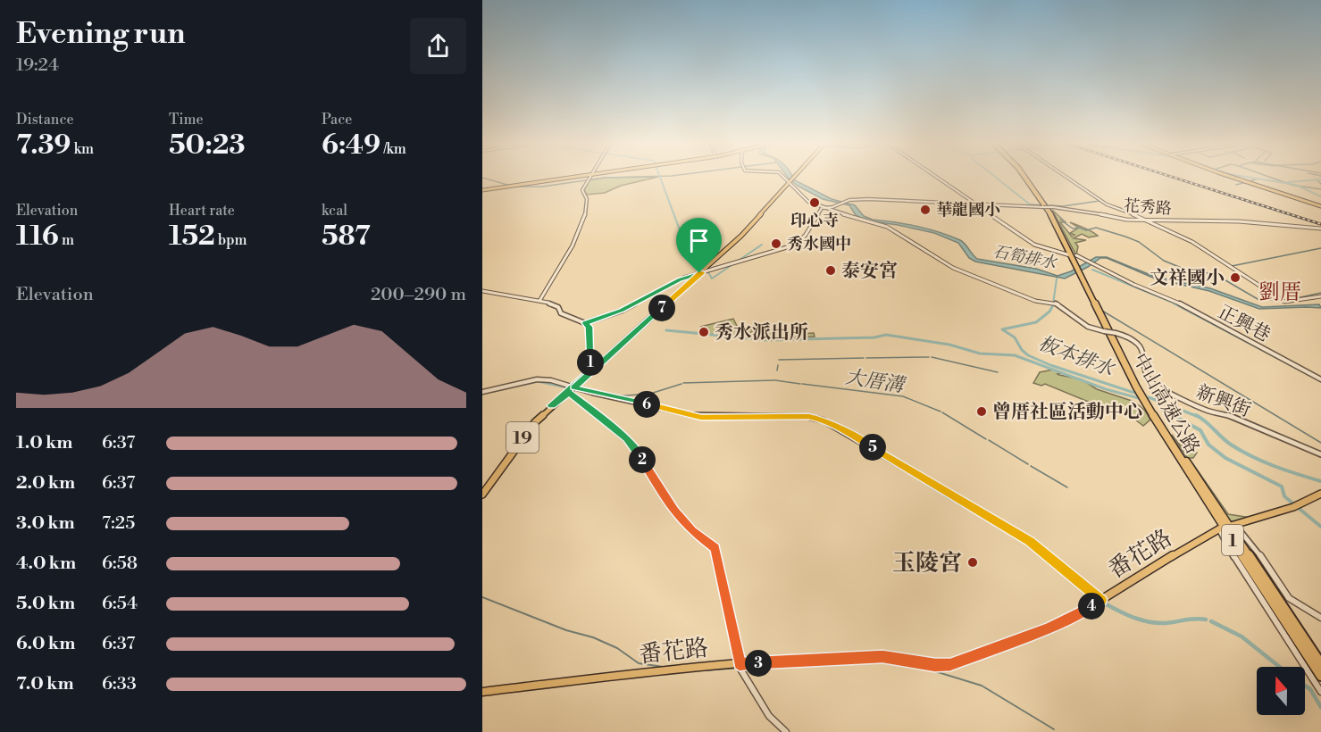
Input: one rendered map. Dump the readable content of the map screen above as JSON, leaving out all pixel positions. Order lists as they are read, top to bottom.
{
  "streets": {
    "highway": ["中山高速公路", "1"],
    "main road": ["19", "番花路"],
    "street": ["花秀路", "正興巷", "新興街"]
  },
  "crossings": [
    ["花秀路", "新興街"]
  ],
  "districts": ["劉厝"],
  "water": ["石筍排水", "板本排水", "大厝溝"],
  "places": [
    "印心寺",
    "華龍國小",
    "秀水國中",
    "泰安宮",
    "文祥國小",
    "秀水派出所",
    "曾厝社區活動中心",
    "玉陵宮"
  ],
  "north": "top",
  "page": {
    "heading": ["Evening run", "19:24"],
    "stats": [
      ["Distance", "7.39 km"],
      ["Time", "50:23"],
      ["Pace", "6:49 /km"],
      ["Elevation", "116 m"],
      ["Heart rate", "152 bpm"],
      ["kcal", "587"]
    ],
    "chart": ["Elevation", "200–290 m"],
    "pins": [
      "7",
      "1",
      "6",
      "5",
      "2",
      "4",
      "3"
    ],
    "list": [
      {
        "name": "1.0 km",
        "note": "6:37"
      },
      {
        "name": "2.0 km",
        "note": "6:37"
      },
      {
        "name": "3.0 km",
        "note": "7:25"
      },
      {
        "name": "4.0 km",
        "note": "6:58"
      },
      {
        "name": "5.0 km",
        "note": "6:54"
      },
      {
        "name": "6.0 km",
        "note": "6:37"
      },
      {
        "name": "7.0 km",
        "note": "6:33"
      }
    ]
  }
}
